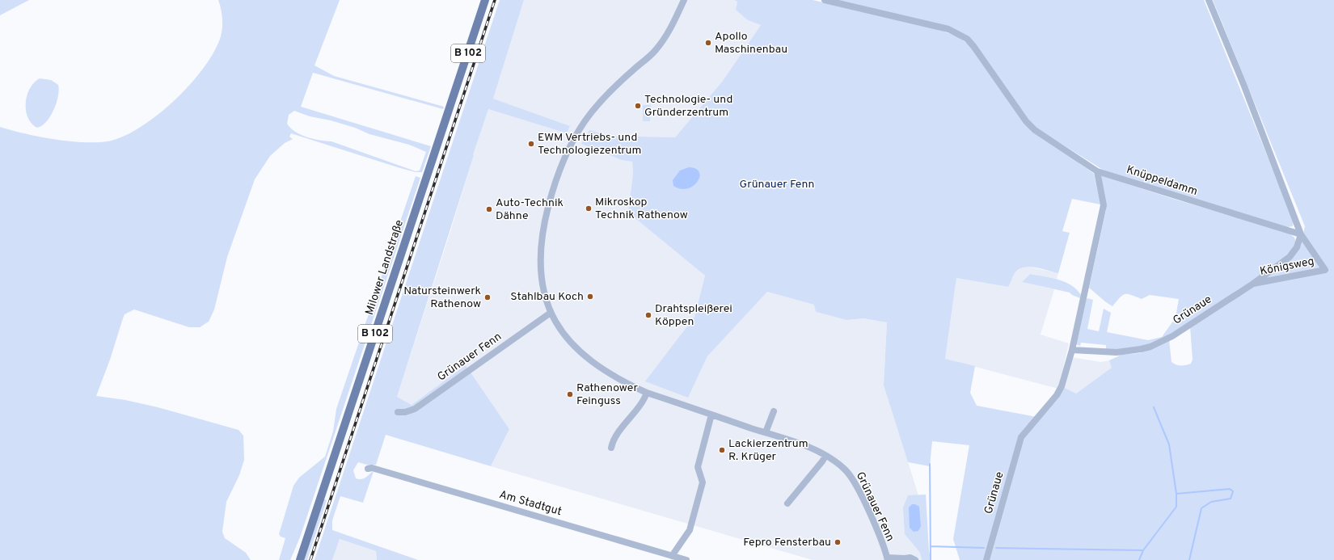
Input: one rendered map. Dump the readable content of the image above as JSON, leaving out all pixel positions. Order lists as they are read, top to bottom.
{
  "streets": {
    "main road": ["B 102", "Milower Landstraße"],
    "street": [
      "Knüppeldamm",
      "Königsweg",
      "Grünaue",
      "Grünauer Fenn",
      "Am Stadtgut"
    ]
  },
  "crossings": [
    ["Knüppeldamm", "Königsweg"],
    ["Knüppeldamm", "Grünaue"],
    ["Königsweg", "Grünaue"]
  ],
  "parks": ["Grünauer Fenn"],
  "places": [
    "Apollo Maschinenbau",
    "Technologie- und Gründerzentrum",
    "EWM Vertriebs- und Technologiezentrum",
    "Mikroskop Technik Rathenow",
    "Auto-Technik Dähne",
    "Stahlbau Koch",
    "Natursteinwerk Rathenow",
    "Drahtspleißerei Köppen",
    "Rathenower Feinguss",
    "Lackierzentrum R. Krüger",
    "Fepro Fensterbau"
  ]
}
